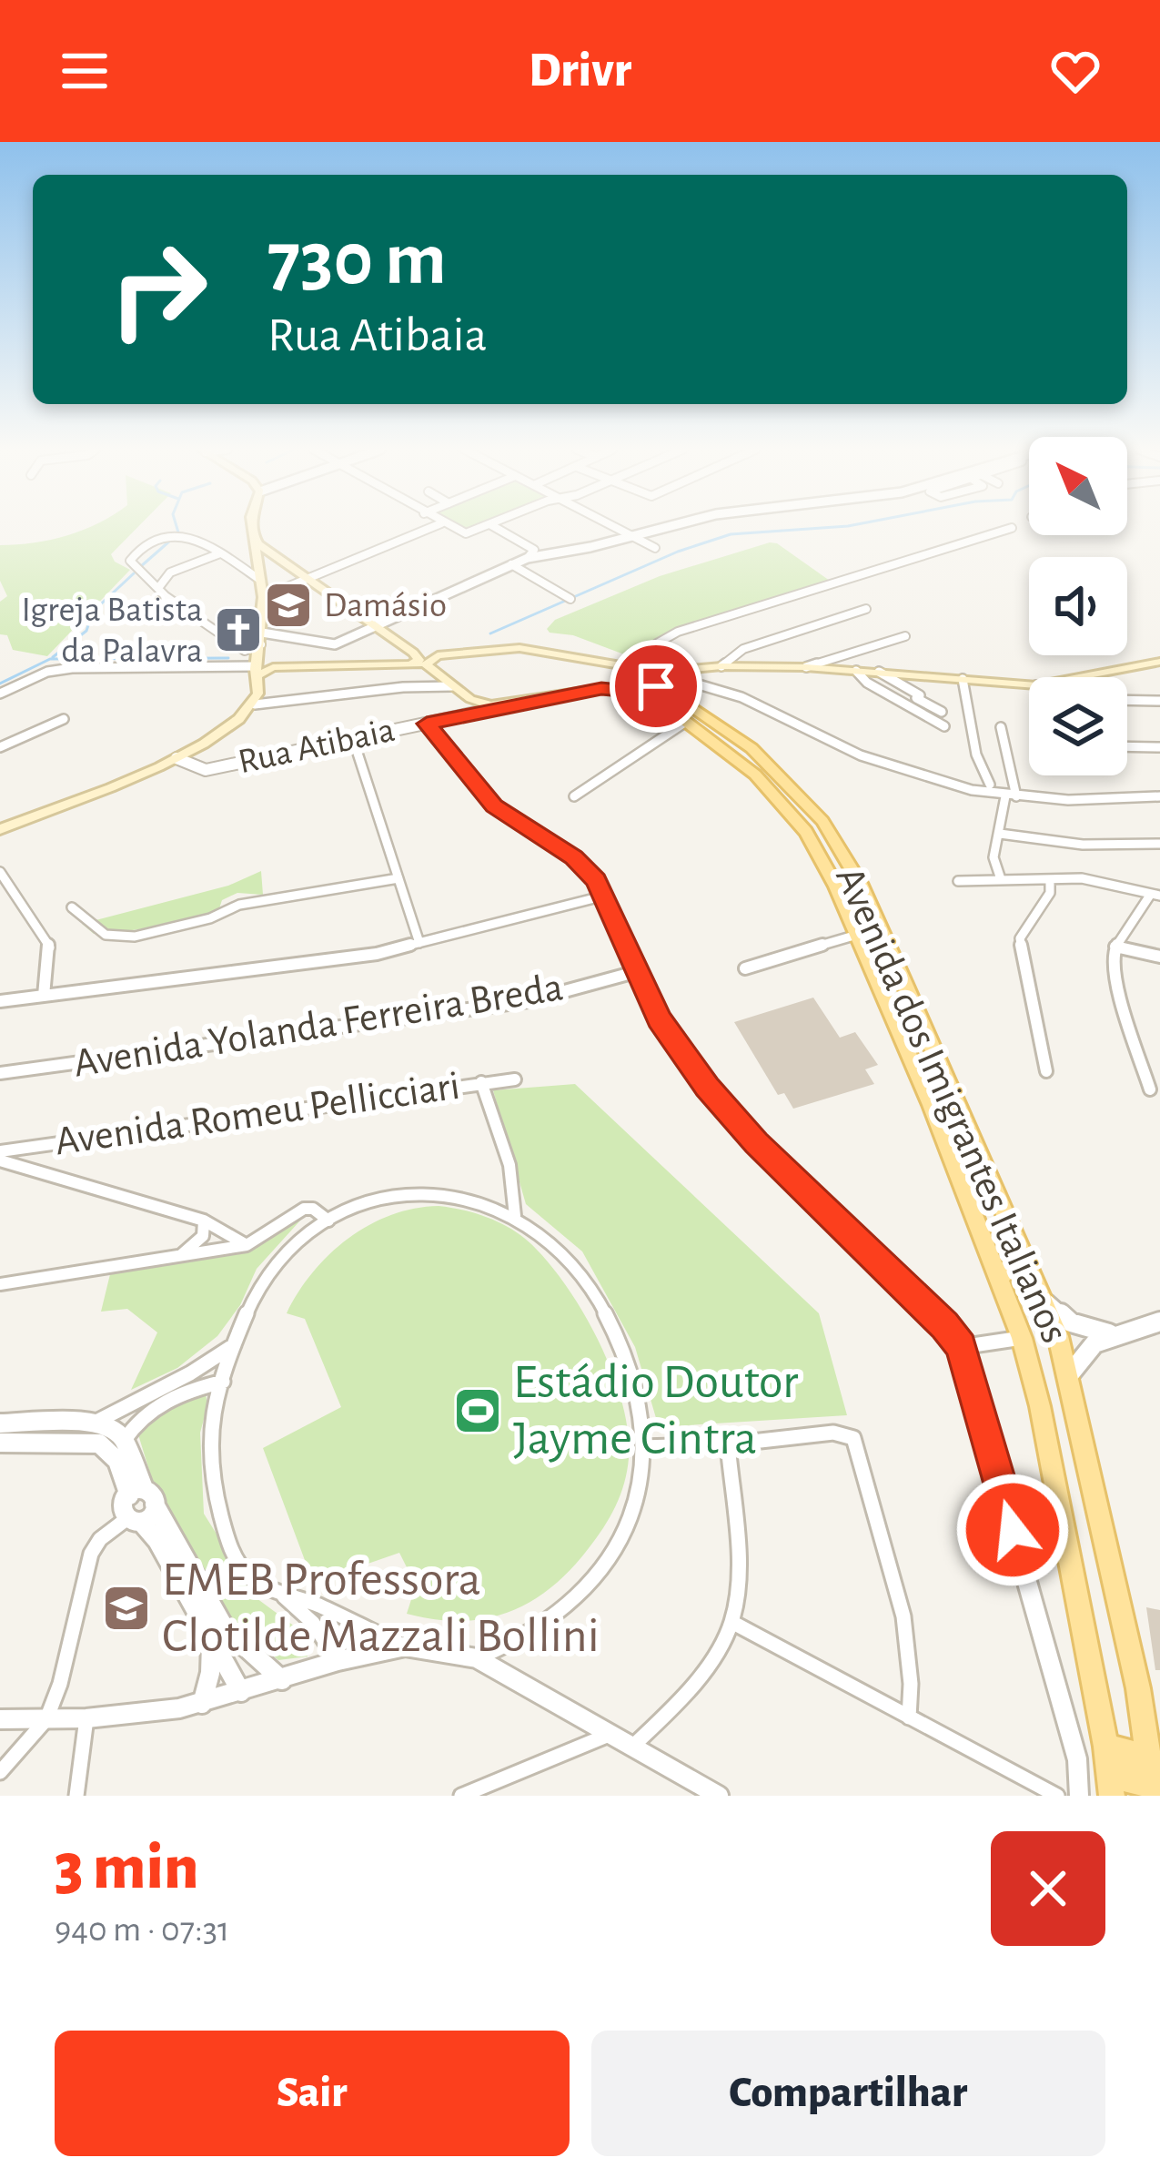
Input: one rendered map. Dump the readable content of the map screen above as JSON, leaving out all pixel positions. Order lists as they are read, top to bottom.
{
  "streets": {
    "main road": ["Rua Atibaia", "Avenida dos Imigrantes Italianos"],
    "street": ["Avenida Yolanda Ferreira Breda", "Avenida Romeu Pellicciari"]
  },
  "crossings": [
    ["Rua Atibaia", "Avenida dos Imigrantes Italianos"]
  ],
  "places": {
    "school or university": ["Damásio", "EMEB Professora Clotilde Mazzali Bollini"],
    "church": ["Igreja Batista da Palavra"],
    "sports": ["Estádio Doutor Jayme Cintra"]
  },
  "north": "top left",
  "page": {
    "header": "Drivr",
    "turn": ["730 m", "Rua Atibaia"],
    "heading": ["3 min", "940 m · 07:31"],
    "buttons": ["Sair", "Compartilhar"]
  }
}
